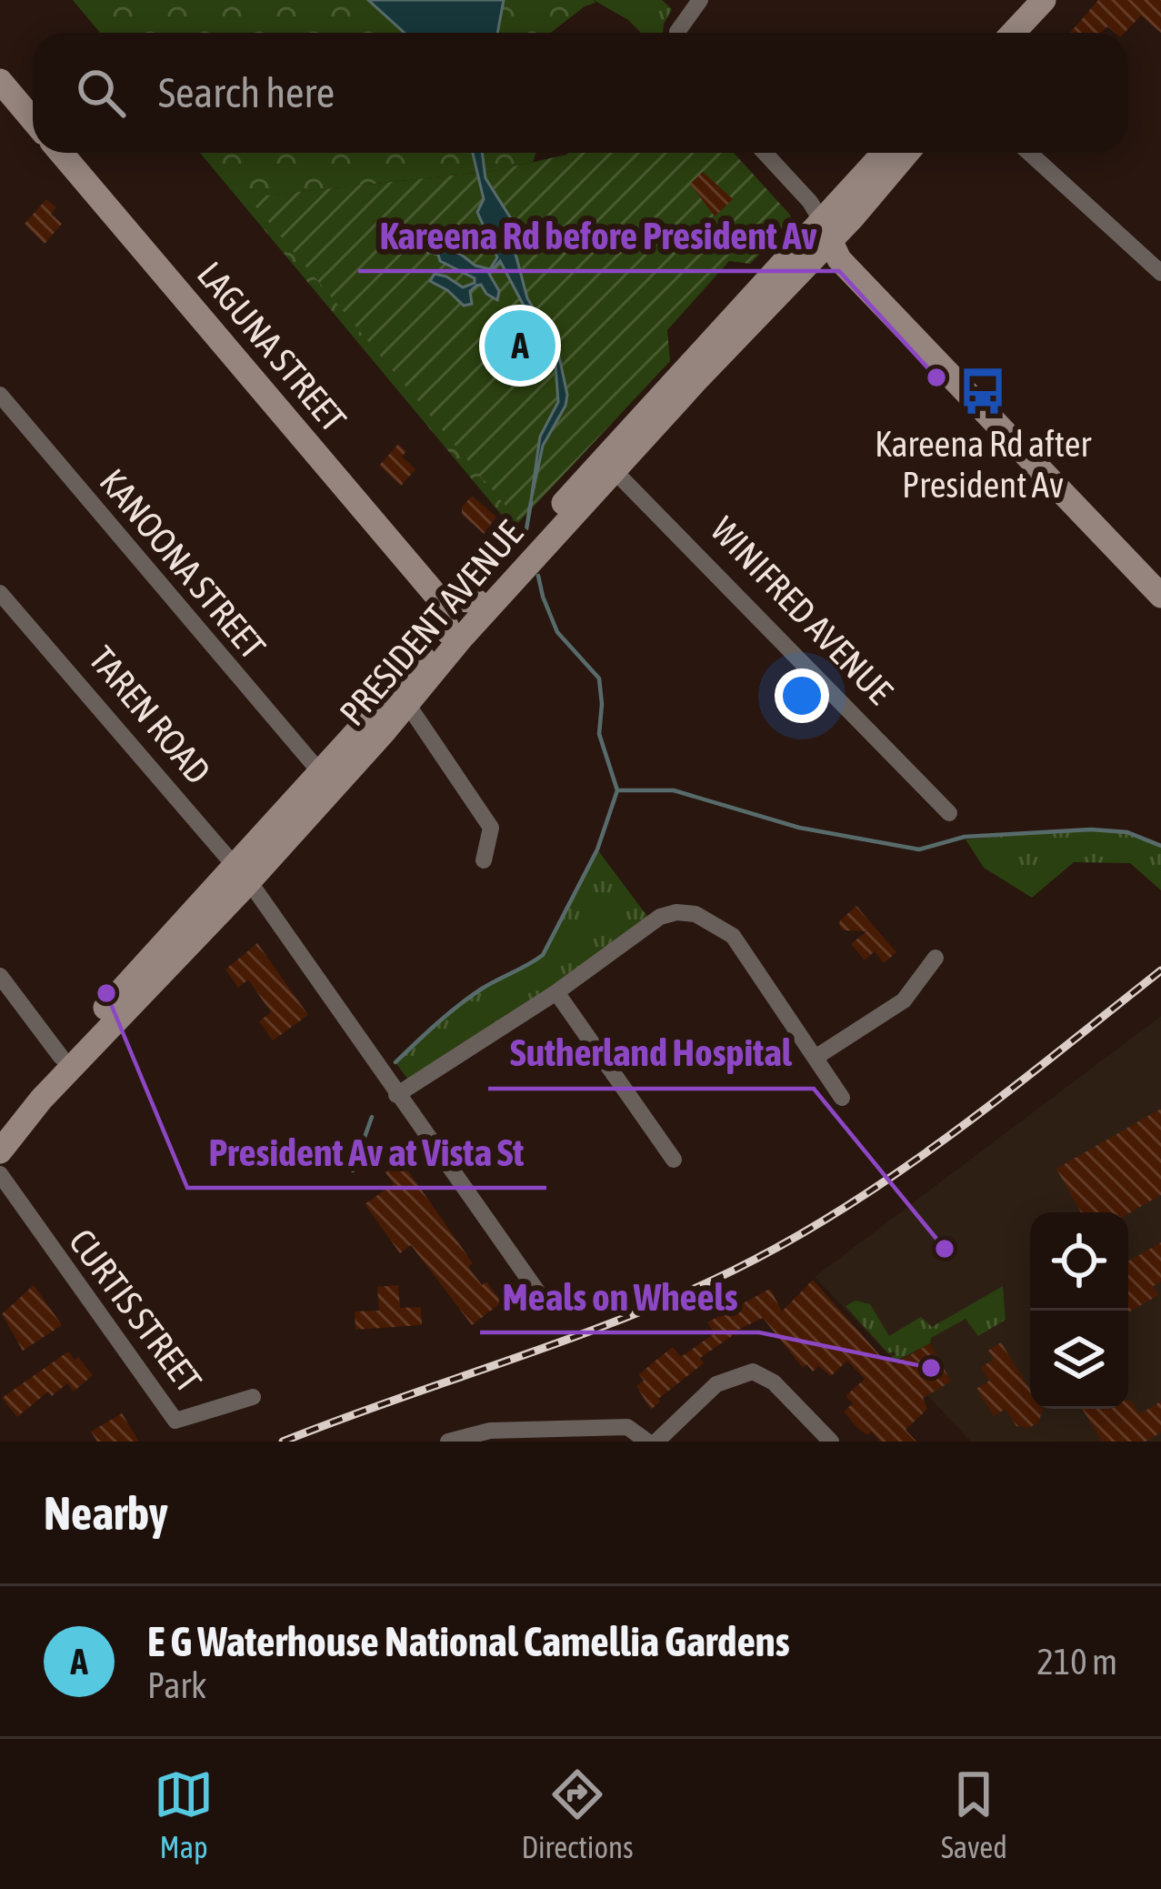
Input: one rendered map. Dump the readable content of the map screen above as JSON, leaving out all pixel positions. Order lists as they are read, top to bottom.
{
  "streets": {
    "main road": ["LAGUNA STREET", "PRESIDENT AVENUE"],
    "street": [
      "KANOONA STREET",
      "WINIFRED AVENUE",
      "TAREN ROAD",
      "CURTIS STREET"
    ]
  },
  "crossings": [
    ["LAGUNA STREET", "PRESIDENT AVENUE"],
    ["KANOONA STREET", "PRESIDENT AVENUE"],
    ["WINIFRED AVENUE", "PRESIDENT AVENUE"],
    ["PRESIDENT AVENUE", "TAREN ROAD"]
  ],
  "places": {
    "other": [
      "Kareena Rd before President Av",
      "President Av at Vista St",
      "Sutherland Hospital",
      "Meals on Wheels"
    ],
    "bus stop": ["Kareena Rd after President Av"]
  },
  "page": {
    "search": "Search here",
    "pins": "A",
    "heading": "Nearby",
    "list": [
      {
        "mark": "A",
        "name": "E G Waterhouse National Camellia Gardens",
        "note": "Park",
        "value": "210 m"
      }
    ],
    "nav": ["Map", "Directions", "Saved"]
  }
}
